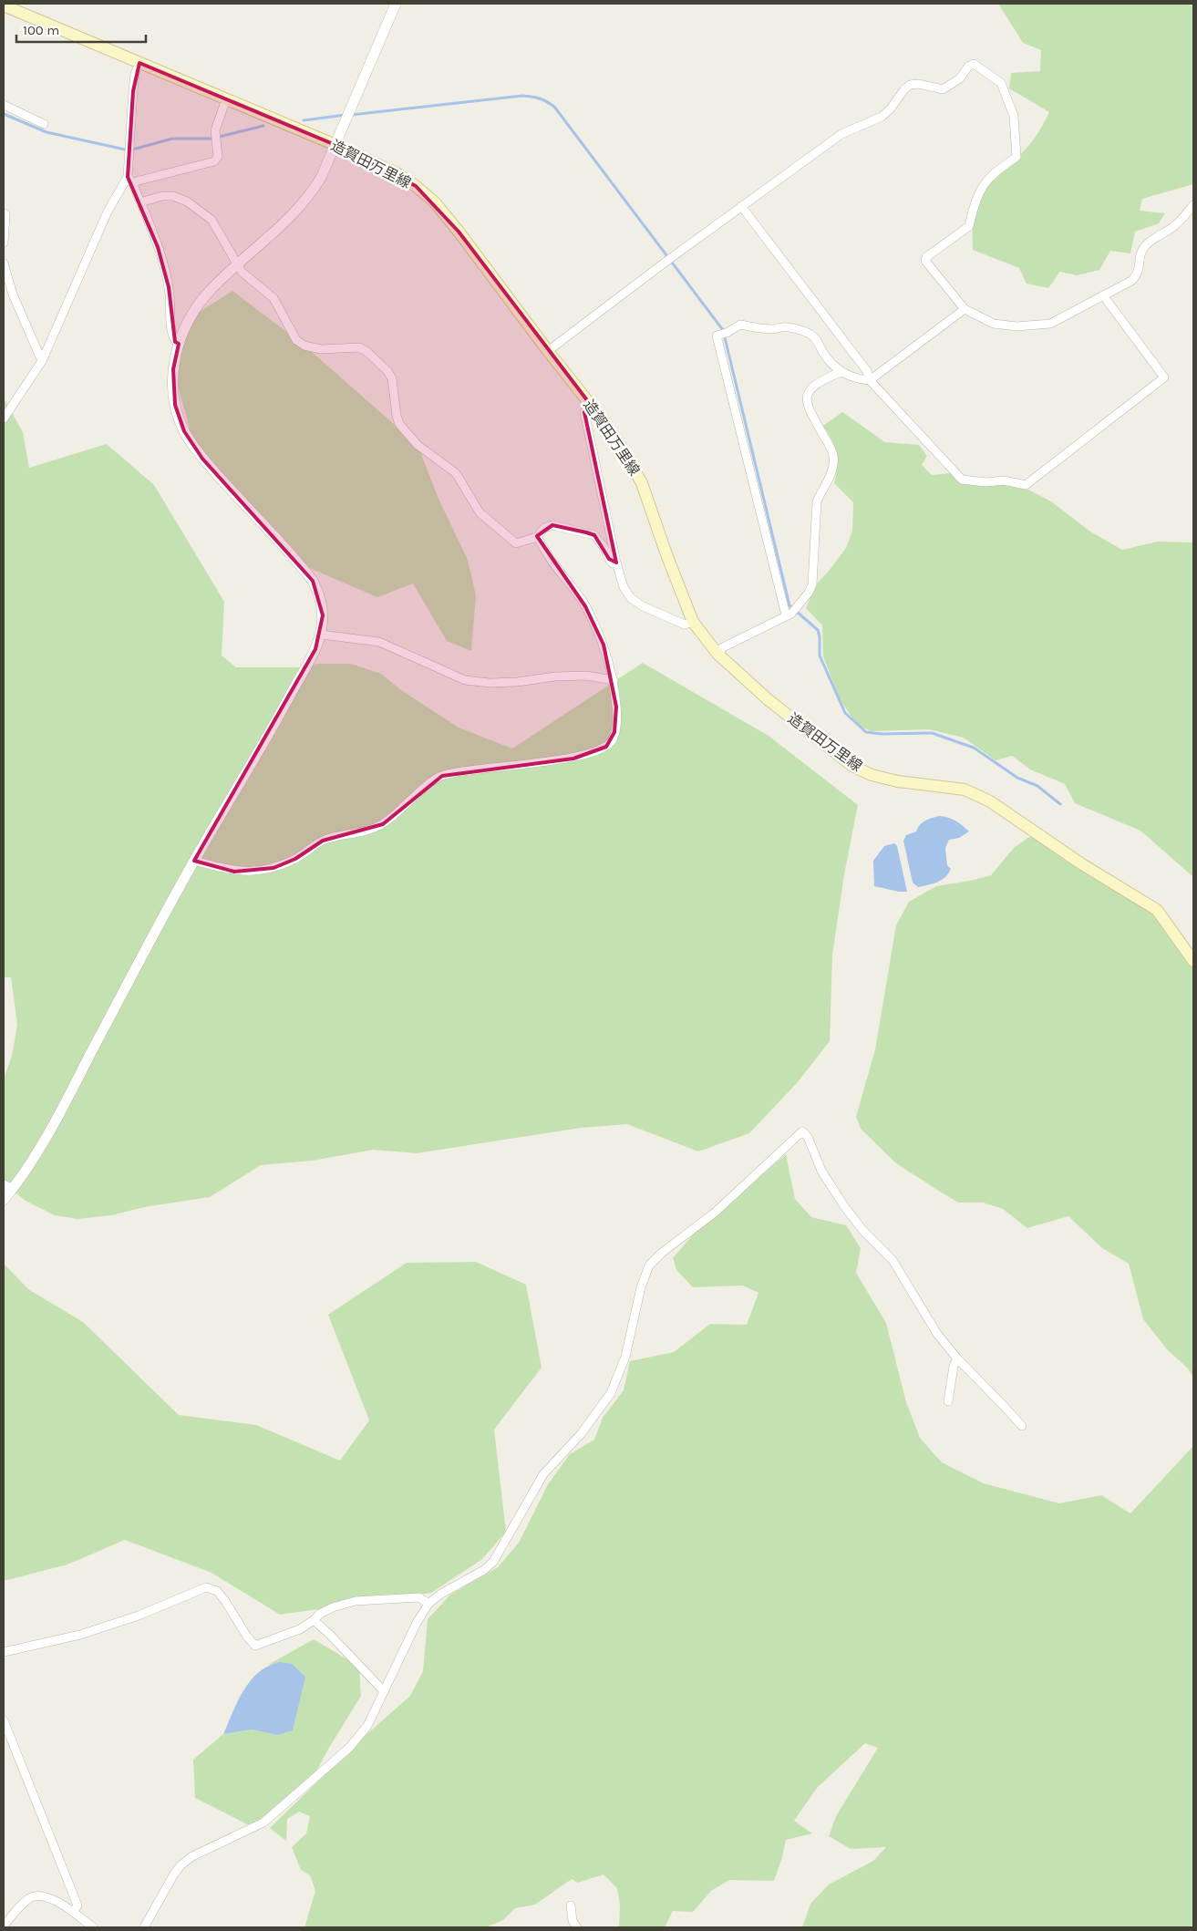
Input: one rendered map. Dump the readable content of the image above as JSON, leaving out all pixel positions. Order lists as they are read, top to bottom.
{
  "streets": {
    "main road": ["造賀田万里線"]
  },
  "scale_bar": "100 m"
}
